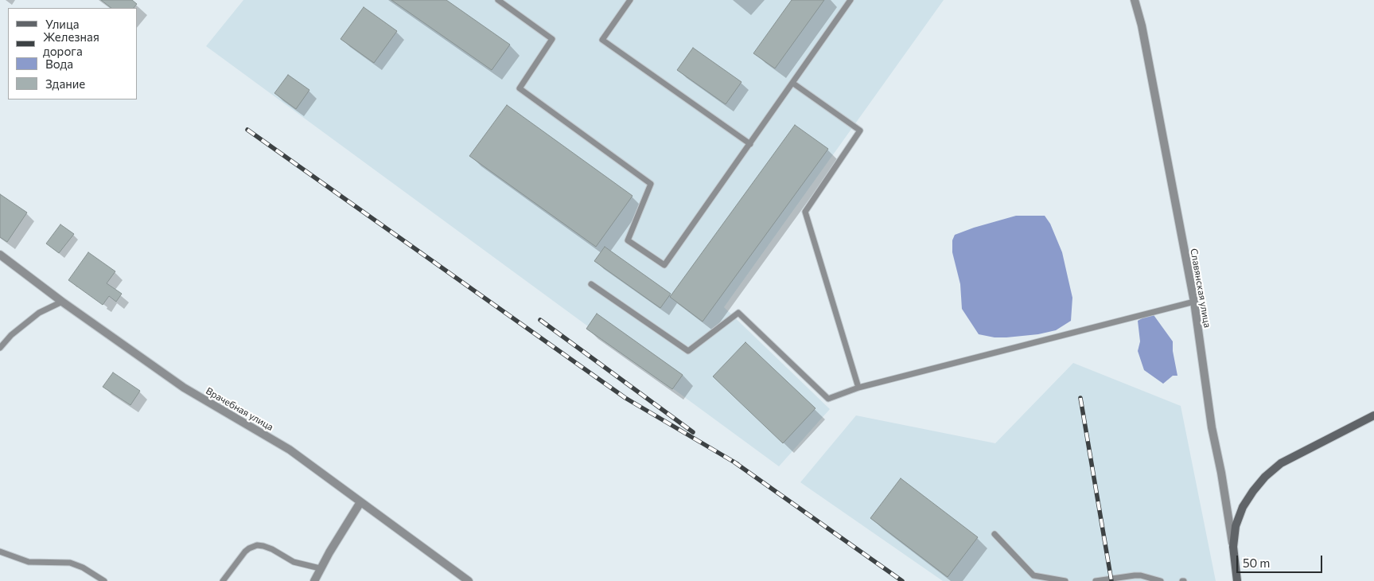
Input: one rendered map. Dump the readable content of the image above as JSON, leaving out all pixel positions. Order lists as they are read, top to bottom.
{
  "streets": {
    "main road": ["Славянская улица"],
    "street": ["Врачебная улица"]
  },
  "legend": [
    "Улица",
    "Железная дорога",
    "Вода",
    "Здание"
  ],
  "scale_bar": "50 m"
}
